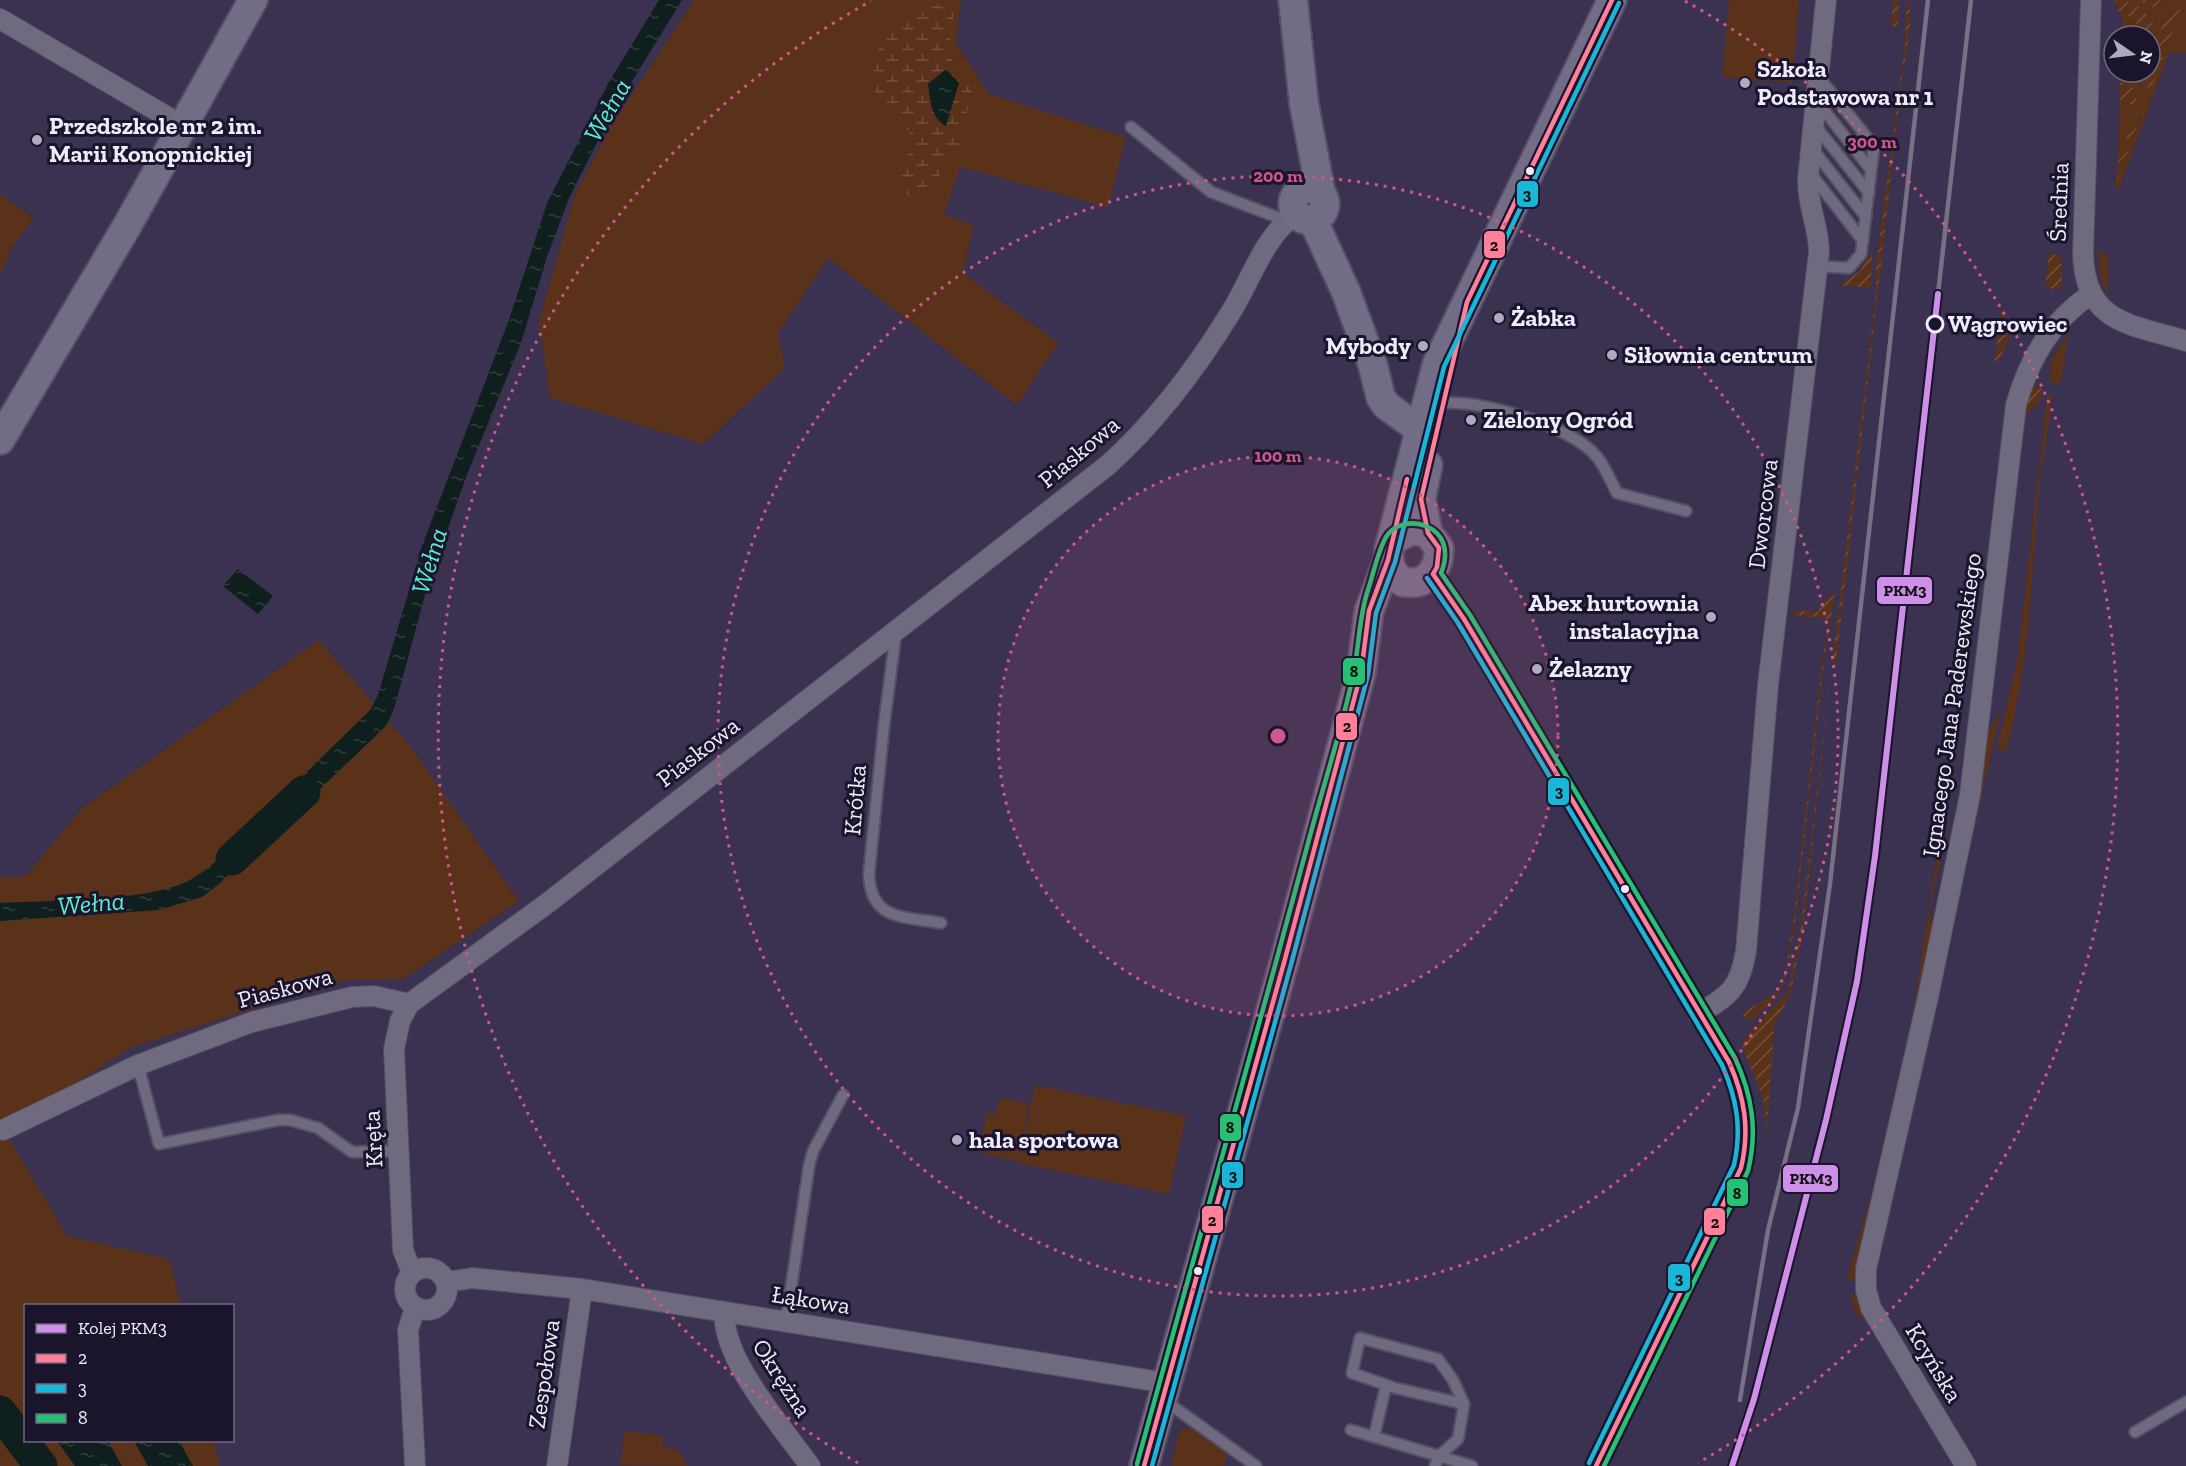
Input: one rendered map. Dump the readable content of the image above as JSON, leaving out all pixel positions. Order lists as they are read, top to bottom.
{
  "streets": {
    "street": [
      "Średnia",
      "Piaskowa",
      "Dworcowa",
      "Ignacego Jana Paderewskiego",
      "Kręta",
      "Łąkowa",
      "Kcyńska",
      "Zespołowa",
      "Okrężna"
    ],
    "lane": ["Krótka"]
  },
  "crossings": [
    ["Średnia", "Ignacego Jana Paderewskiego"],
    ["Piaskowa", "Krótka"],
    ["Piaskowa", "Kręta"],
    ["Ignacego Jana Paderewskiego", "Kcyńska"],
    ["Kręta", "Łąkowa"],
    ["Łąkowa", "Zespołowa"],
    ["Łąkowa", "Okrężna"]
  ],
  "water": ["Wełna"],
  "places": [
    "Szkoła Podstawowa nr 1",
    "Przedszkole nr 2 im. Marii Konopnickiej",
    "Żabka",
    "Wągrowiec",
    "Mybody",
    "Siłownia centrum",
    "Zielony Ogród",
    "Abex hurtownia instalacyjna",
    "Żelazny",
    "hala sportowa"
  ],
  "lines": [
    "transit line 2",
    "transit line 3",
    "rail line PKM3",
    "transit line 8"
  ],
  "legend": [
    "Kolej PKM3",
    "2",
    "3",
    "8"
  ],
  "north": "right",
  "rings": ["300 m", "200 m", "100 m"]
}
